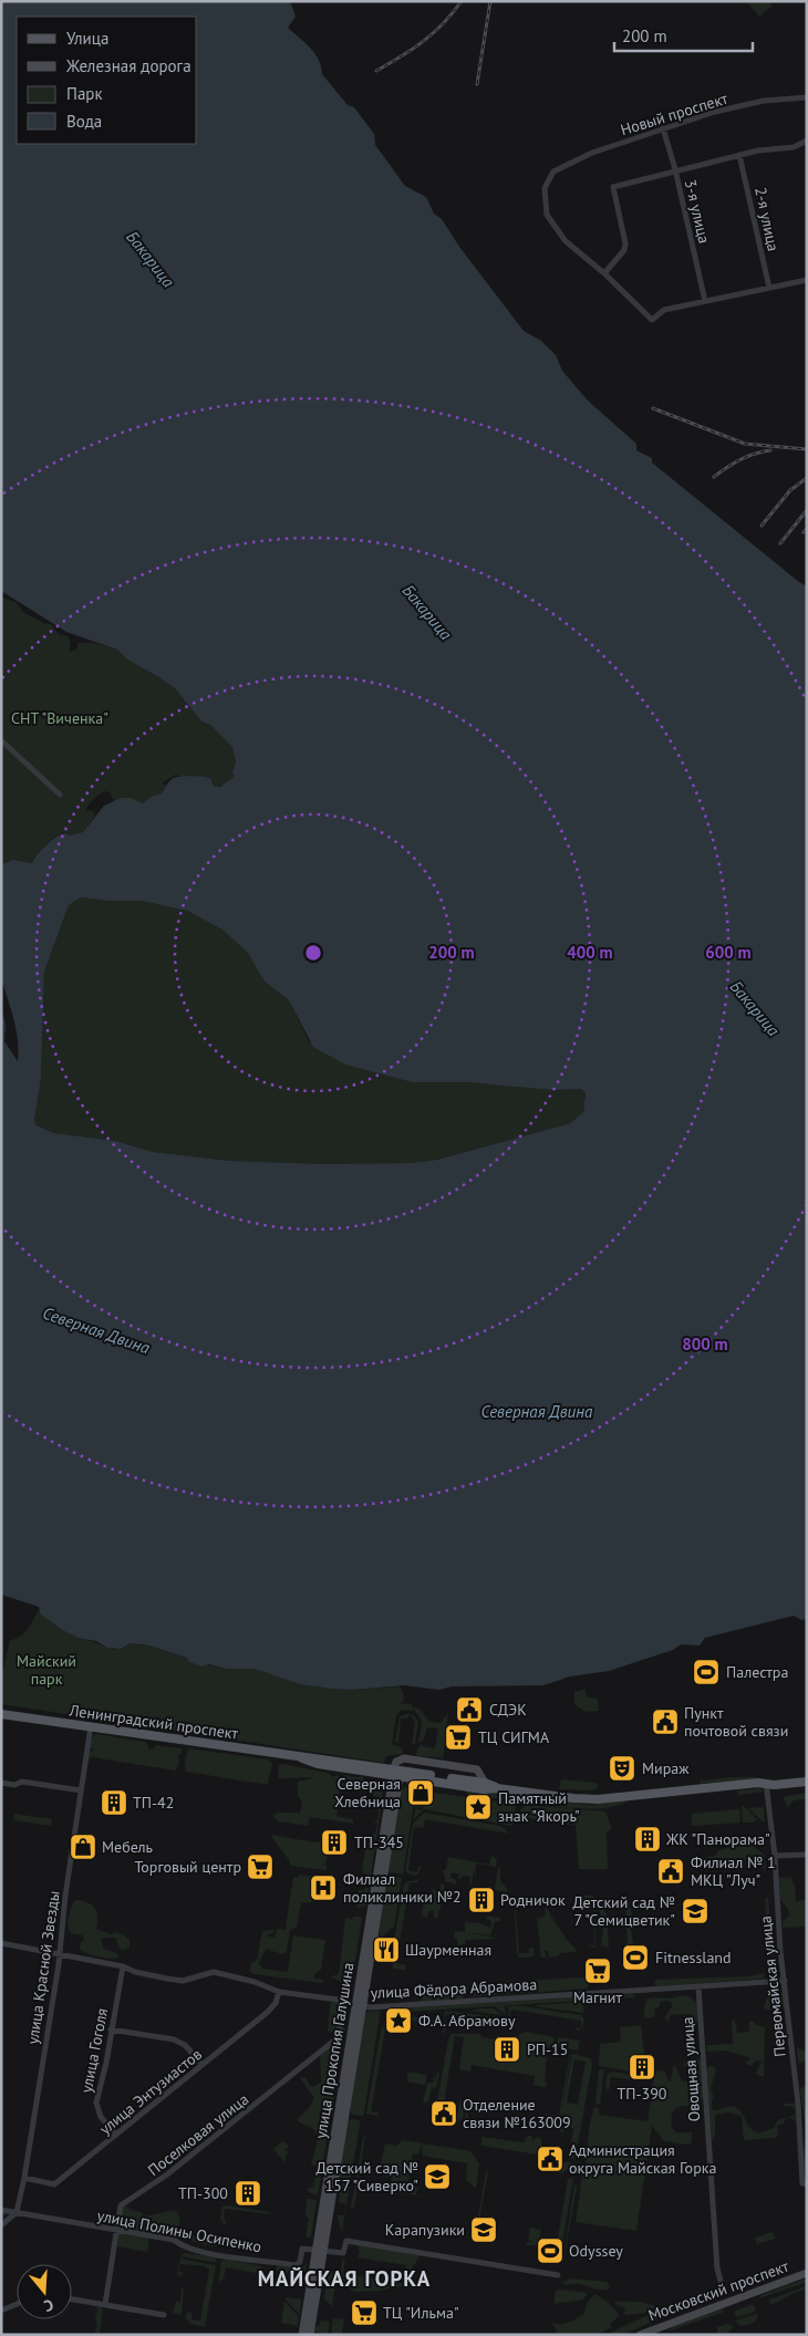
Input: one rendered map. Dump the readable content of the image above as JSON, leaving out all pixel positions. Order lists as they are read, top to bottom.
{
  "streets": {
    "main road": ["Ленинградский проспект", "улица Прокопия Галушина", "Московский проспект"],
    "street": [
      "Новый проспект",
      "3-я улица",
      "2-я улица",
      "улица Красной Звезды",
      "Первомайская улица",
      "улица Фёдора Абрамова",
      "улица Гоголя",
      "Овощная улица",
      "улица Энтузиастов",
      "Поселковая улица",
      "улица Полины Осипенко"
    ]
  },
  "crossings": [
    ["Новый проспект", "3-я улица"],
    ["Ленинградский проспект", "улица Красной Звезды"],
    ["Ленинградский проспект", "Первомайская улица"],
    ["Ленинградский проспект", "улица Прокопия Галушина"],
    ["улица Красной Звезды", "улица Фёдора Абрамова"],
    ["улица Красной Звезды", "улица Энтузиастов"],
    ["улица Красной Звезды", "улица Полины Осипенко"],
    ["Первомайская улица", "улица Фёдора Абрамова"],
    ["улица Фёдора Абрамова", "улица Гоголя"],
    ["улица Фёдора Абрамова", "улица Прокопия Галушина"],
    ["улица Фёдора Абрамова", "Овощная улица"],
    ["улица Фёдора Абрамова", "улица Энтузиастов"],
    ["улица Фёдора Абрамова", "Поселковая улица"],
    ["улица Гоголя", "улица Энтузиастов"],
    ["улица Прокопия Галушина", "улица Полины Осипенко"],
    ["Поселковая улица", "улица Полины Осипенко"]
  ],
  "districts": ["МАЙСКАЯ ГОРКА"],
  "water": ["Бакарица", "Северная Двина"],
  "parks": ["СНТ \"Виченка\"", "Майский парк"],
  "places": {
    "sports": ["Палестра", "Fitnessland", "Odyssey"],
    "public building": [
      "СДЭК",
      "Пункт почтовой связи",
      "Филиал № 1 МКЦ \"Луч\"",
      "Отделение связи №163009",
      "Администрация округа Майская Горка"
    ],
    "supermarket": [
      "ТЦ СИГМА",
      "Торговый центр",
      "Магнит",
      "ТЦ \"Ильма\""
    ],
    "theatre": ["Мираж"],
    "shop": ["Северная Хлебница", "Мебель"],
    "building": [
      "ТП-42",
      "ЖК \"Панорама\"",
      "ТП-345",
      "Родничок",
      "РП-15",
      "ТП-390",
      "ТП-300"
    ],
    "place": ["Памятный знак \"Якорь\"", "Ф.А. Абрамову"],
    "hospital": ["Филиал поликлиники №2"],
    "school or university": ["Детский сад № 7 \"Семицветик\"", "Детский сад № 157 \"Сиверко\"", "Карапузики"],
    "restaurant": ["Шаурменная"]
  },
  "legend": [
    "Улица",
    "Железная дорога",
    "Парк",
    "Вода"
  ],
  "scale_bar": "200 m",
  "north": "bottom",
  "rings": [
    "200 m",
    "400 m",
    "600 m",
    "800 m"
  ]
}
